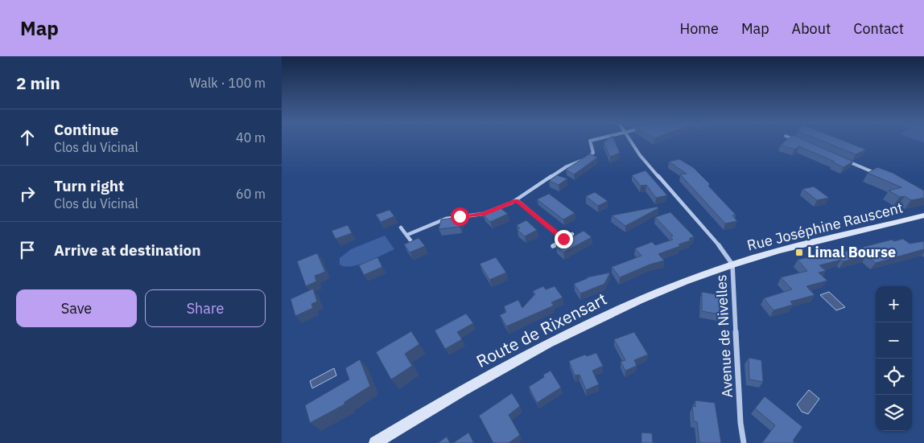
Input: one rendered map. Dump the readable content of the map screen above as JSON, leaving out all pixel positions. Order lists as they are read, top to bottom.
{
  "streets": {
    "street": ["Rue Joséphine Rauscent", "Route de Rixensart", "Avenue de Nivelles"]
  },
  "crossings": [
    ["Rue Joséphine Rauscent", "Route de Rixensart"],
    ["Rue Joséphine Rauscent", "Avenue de Nivelles"],
    ["Route de Rixensart", "Avenue de Nivelles"]
  ],
  "places": {
    "transit": ["Limal Bourse"]
  },
  "page": {
    "header": "Map",
    "nav": [
      "Home",
      "Map",
      "About",
      "Contact"
    ],
    "heading": ["2 min", "Walk · 100 m"],
    "list": [
      ["Continue", "Clos du Vicinal", "40 m"],
      ["Turn right", "Clos du Vicinal", "60 m"],
      "Arrive at destination"
    ],
    "buttons": ["Save", "Share"],
    "map_buttons": ["+", "−"]
  }
}
